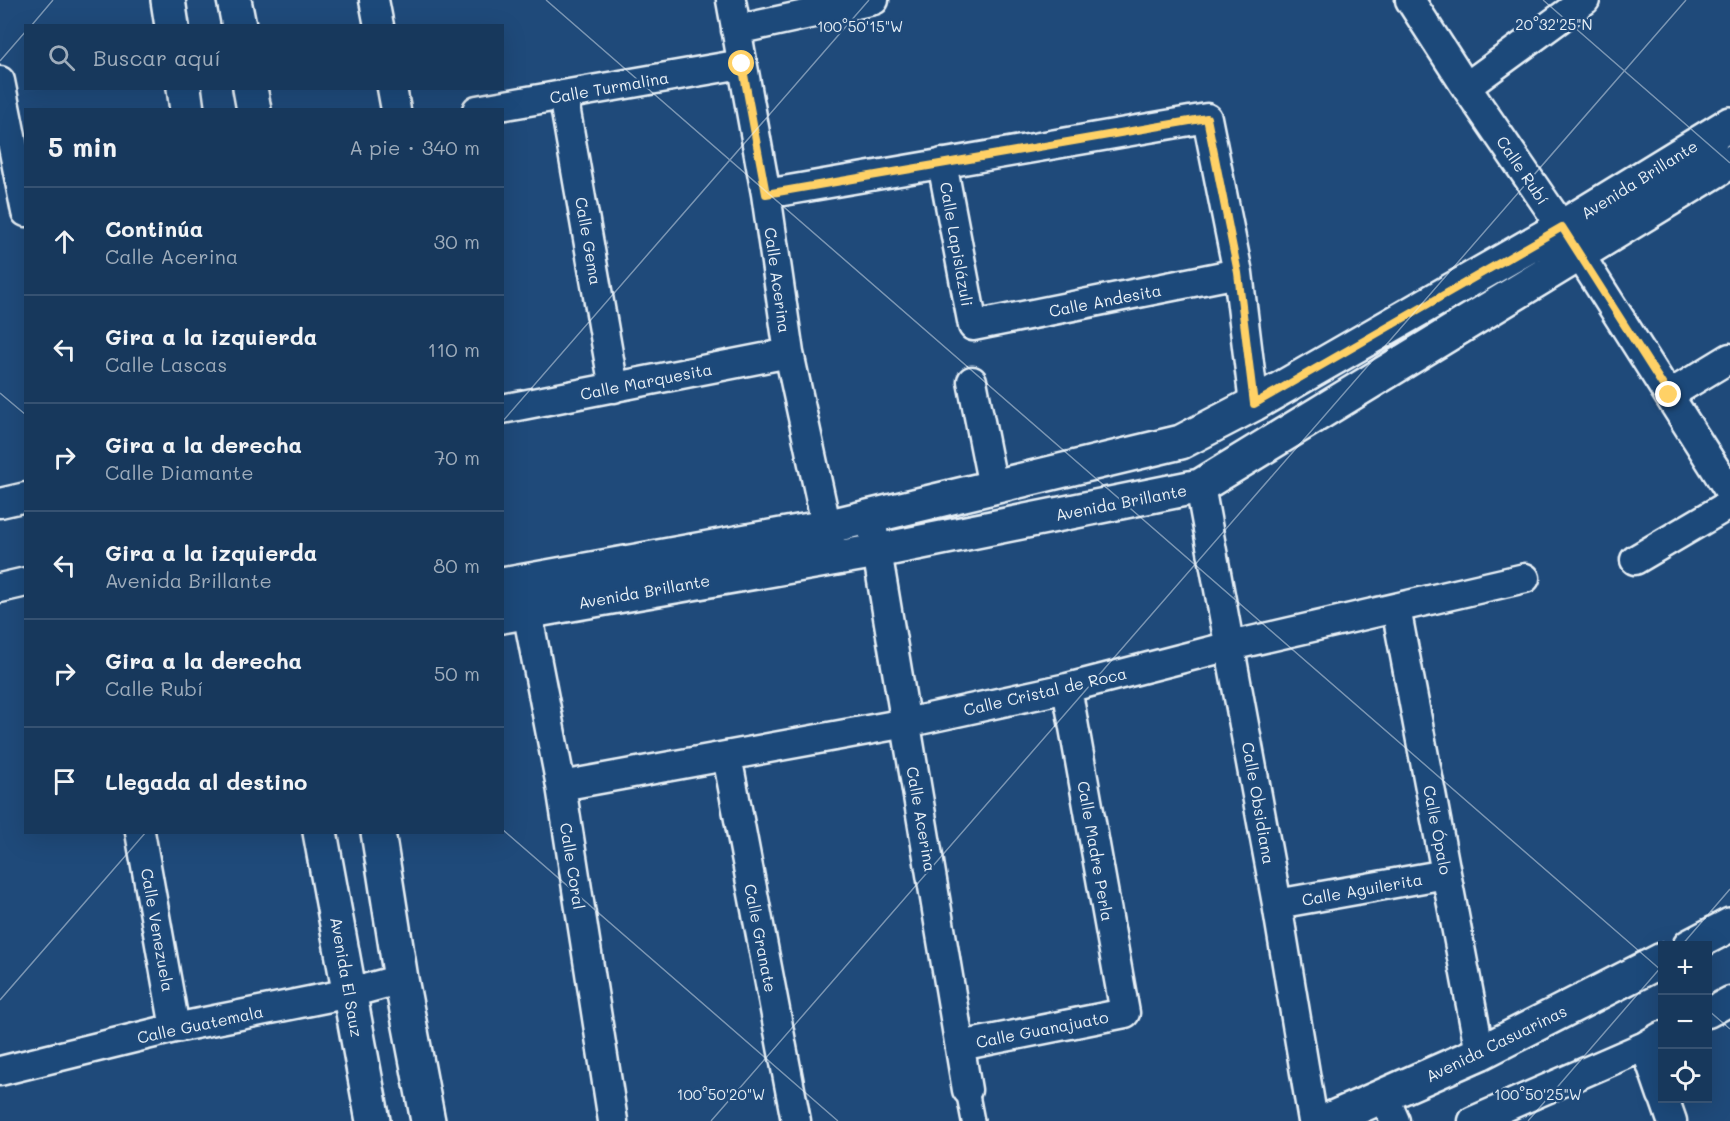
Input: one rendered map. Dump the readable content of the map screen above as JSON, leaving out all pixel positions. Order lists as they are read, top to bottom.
{
  "streets": {
    "main road": ["Avenida Brillante", "Avenida El Sauz", "Avenida Casuarinas"],
    "street": [
      "Calle Turmalina",
      "Calle Rubí",
      "Calle Gema",
      "Calle Lapislázuli",
      "Calle Acerina",
      "Calle Andesita",
      "Calle Marquesita",
      "Calle Cristal de Roca",
      "Calle Obsidiana",
      "Calle Ópalo",
      "Calle Madre Perla",
      "Calle Coral",
      "Calle Aguilerita",
      "Calle Venezuela",
      "Calle Granate",
      "Calle Guatemala",
      "Calle Guanajuato"
    ]
  },
  "crossings": [
    ["Calle Turmalina", "Calle Gema"],
    ["Calle Turmalina", "Calle Acerina"],
    ["Calle Rubí", "Avenida Brillante"],
    ["Avenida Brillante", "Calle Acerina"],
    ["Avenida Brillante", "Calle Obsidiana"],
    ["Avenida Brillante", "Calle Coral"],
    ["Calle Gema", "Calle Marquesita"],
    ["Calle Lapislázuli", "Calle Andesita"],
    ["Calle Acerina", "Calle Marquesita"],
    ["Calle Acerina", "Calle Cristal de Roca"],
    ["Calle Acerina", "Calle Guanajuato"],
    ["Calle Cristal de Roca", "Calle Obsidiana"],
    ["Calle Cristal de Roca", "Calle Ópalo"],
    ["Calle Cristal de Roca", "Calle Madre Perla"],
    ["Calle Cristal de Roca", "Calle Coral"],
    ["Calle Cristal de Roca", "Calle Granate"],
    ["Calle Obsidiana", "Calle Aguilerita"],
    ["Calle Ópalo", "Calle Aguilerita"],
    ["Calle Ópalo", "Avenida Casuarinas"],
    ["Calle Madre Perla", "Calle Guanajuato"],
    ["Calle Venezuela", "Calle Guatemala"],
    ["Avenida El Sauz", "Calle Guatemala"]
  ],
  "page": {
    "search": "Buscar aquí",
    "heading": ["5 min", "A pie · 340 m"],
    "list": [
      ["Continúa", "Calle Acerina", "30 m"],
      ["Gira a la izquierda", "Calle Lascas", "110 m"],
      ["Gira a la derecha", "Calle Diamante", "70 m"],
      ["Gira a la izquierda", "Avenida Brillante", "80 m"],
      ["Gira a la derecha", "Calle Rubí", "50 m"],
      "Llegada al destino"
    ],
    "map_buttons": ["+", "−"]
  },
  "coordinates": [
    "20°32'25\"N",
    "100°50'15\"W",
    "100°50'20\"W",
    "100°50'25\"W"
  ]
}
